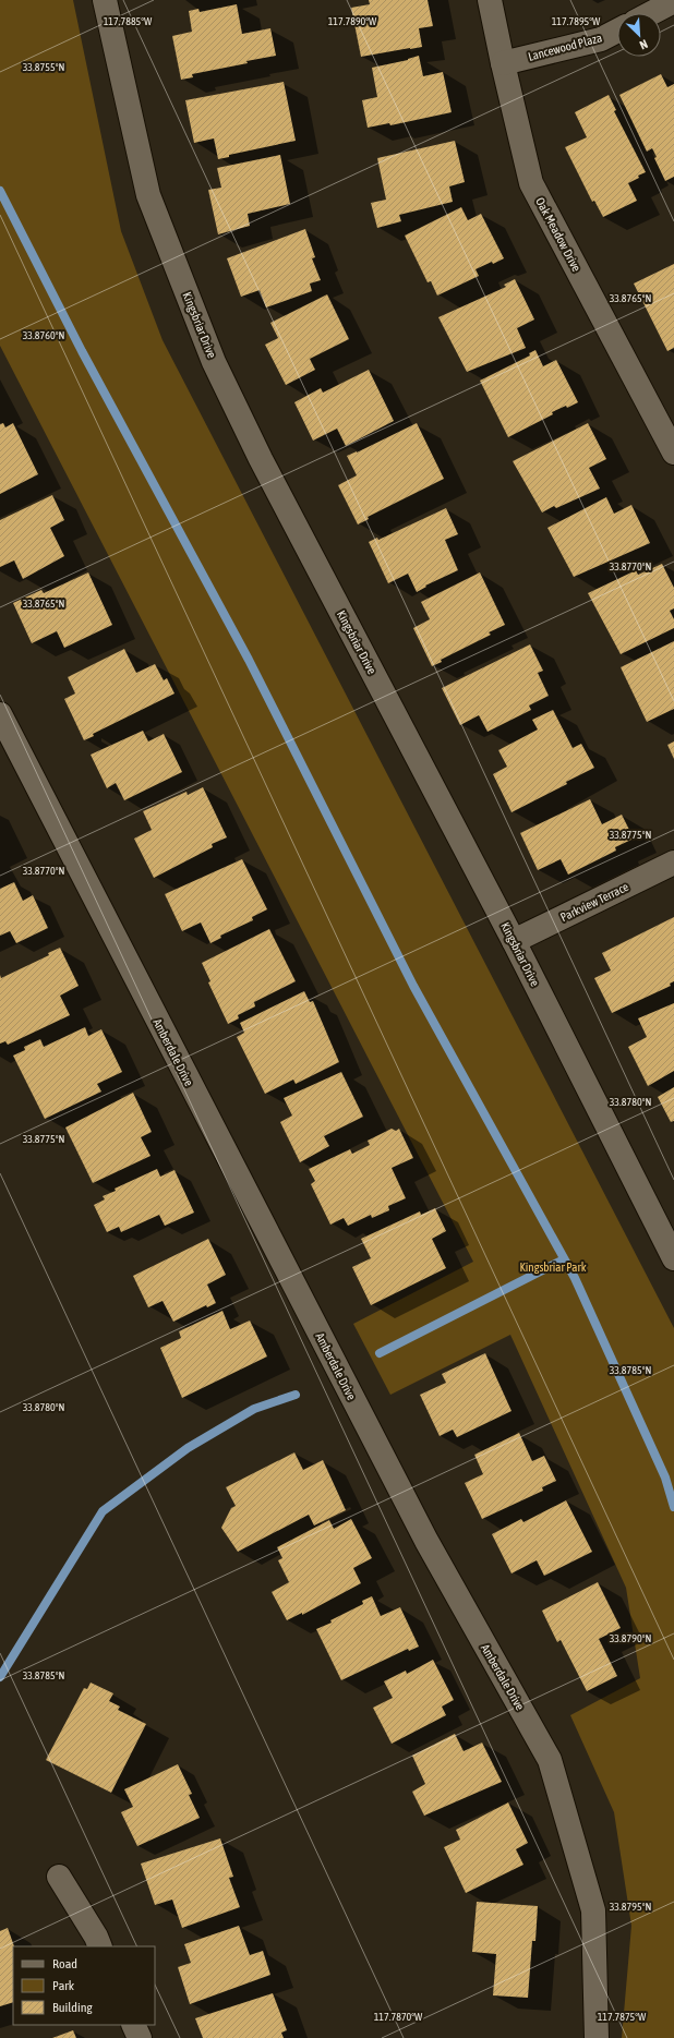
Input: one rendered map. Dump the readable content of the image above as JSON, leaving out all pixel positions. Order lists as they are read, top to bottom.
{
  "streets": {
    "street": [
      "Lancewood Plaza",
      "Oak Meadow Drive",
      "Kingsbriar Drive",
      "Parkview Terrace",
      "Amberdale Drive"
    ]
  },
  "crossings": [
    ["Lancewood Plaza", "Oak Meadow Drive"],
    ["Kingsbriar Drive", "Parkview Terrace"]
  ],
  "parks": ["Kingsbriar Park"],
  "legend": ["Road", "Park", "Building"],
  "north": "bottom right",
  "coordinates": [
    "117.7885°W",
    "117.7890°W",
    "117.7895°W",
    "33.8755°N",
    "33.8765°N",
    "33.8760°N",
    "33.8770°N",
    "33.8775°N",
    "33.8780°N",
    "33.8785°N",
    "33.8790°N",
    "33.8795°N",
    "117.7870°W",
    "117.7875°W"
  ]
}
